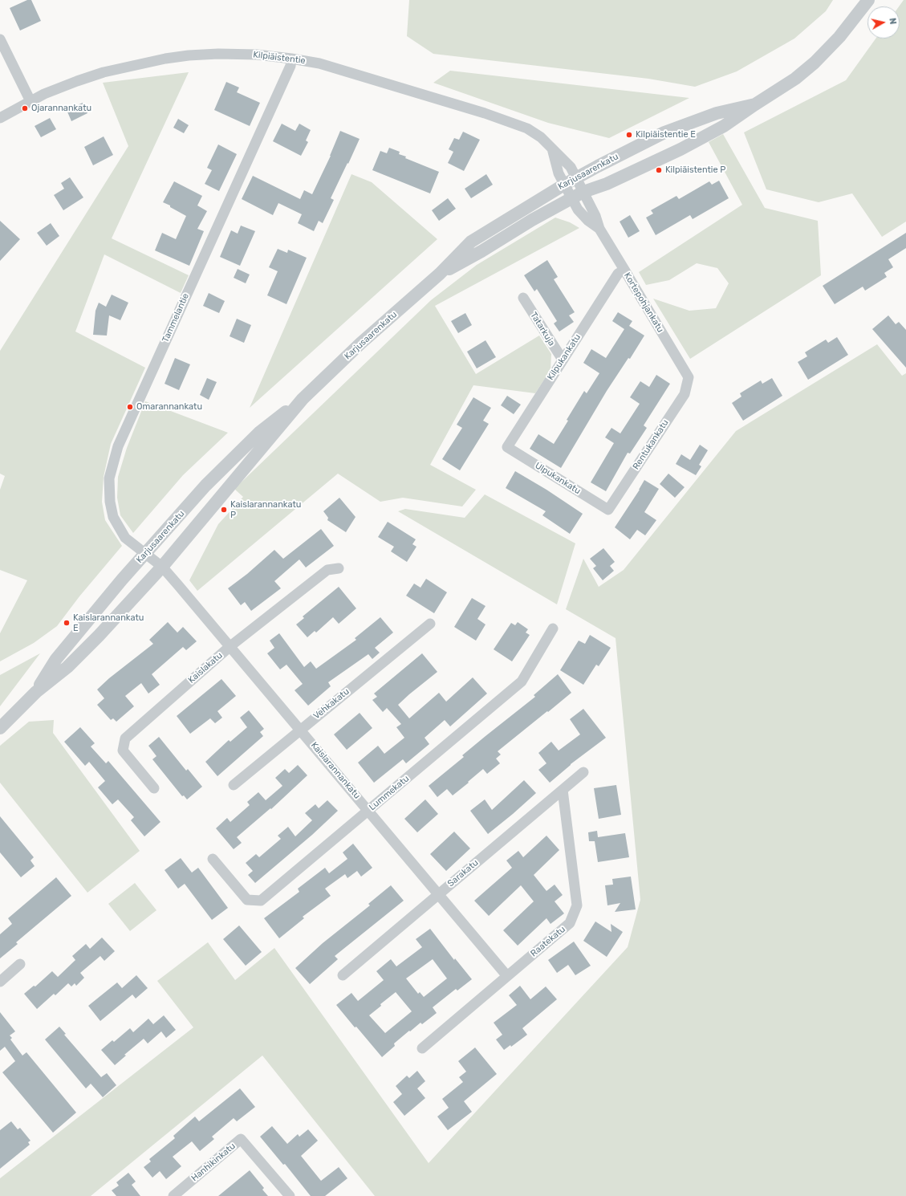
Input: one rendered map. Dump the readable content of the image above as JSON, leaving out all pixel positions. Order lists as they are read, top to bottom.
{
  "streets": {
    "street": [
      "Kilpiäistentie",
      "Karjusaarenkatu",
      "Kortepohjankatu",
      "Tammelantie",
      "Tatarkuja",
      "Kilpukankatu",
      "Rentukankatu",
      "Ulpukankatu",
      "Kaislakatu",
      "Vehkakatu",
      "Kaislarannankatu",
      "Lummekatu",
      "Sarakatu",
      "Raatekatu",
      "Hanhikinkatu"
    ]
  },
  "crossings": [
    ["Kilpiäistentie", "Karjusaarenkatu"],
    ["Kilpiäistentie", "Kortepohjankatu"],
    ["Kilpiäistentie", "Tammelantie"],
    ["Karjusaarenkatu", "Kortepohjankatu"],
    ["Karjusaarenkatu", "Tammelantie"],
    ["Karjusaarenkatu", "Kaislarannankatu"],
    ["Kortepohjankatu", "Kilpukankatu"],
    ["Kortepohjankatu", "Rentukankatu"],
    ["Tammelantie", "Kaislarannankatu"],
    ["Tatarkuja", "Kilpukankatu"],
    ["Kilpukankatu", "Ulpukankatu"],
    ["Rentukankatu", "Ulpukankatu"],
    ["Kaislakatu", "Kaislarannankatu"],
    ["Vehkakatu", "Kaislarannankatu"],
    ["Kaislarannankatu", "Lummekatu"],
    ["Kaislarannankatu", "Sarakatu"],
    ["Kaislarannankatu", "Raatekatu"],
    ["Sarakatu", "Raatekatu"]
  ],
  "places": [
    "Ojarannankatu",
    "Kilpiäistentie E",
    "Kilpiäistentie P",
    "Omarannankatu",
    "Kaislarannankatu P",
    "Kaislarannankatu E"
  ],
  "north": "right"
}
